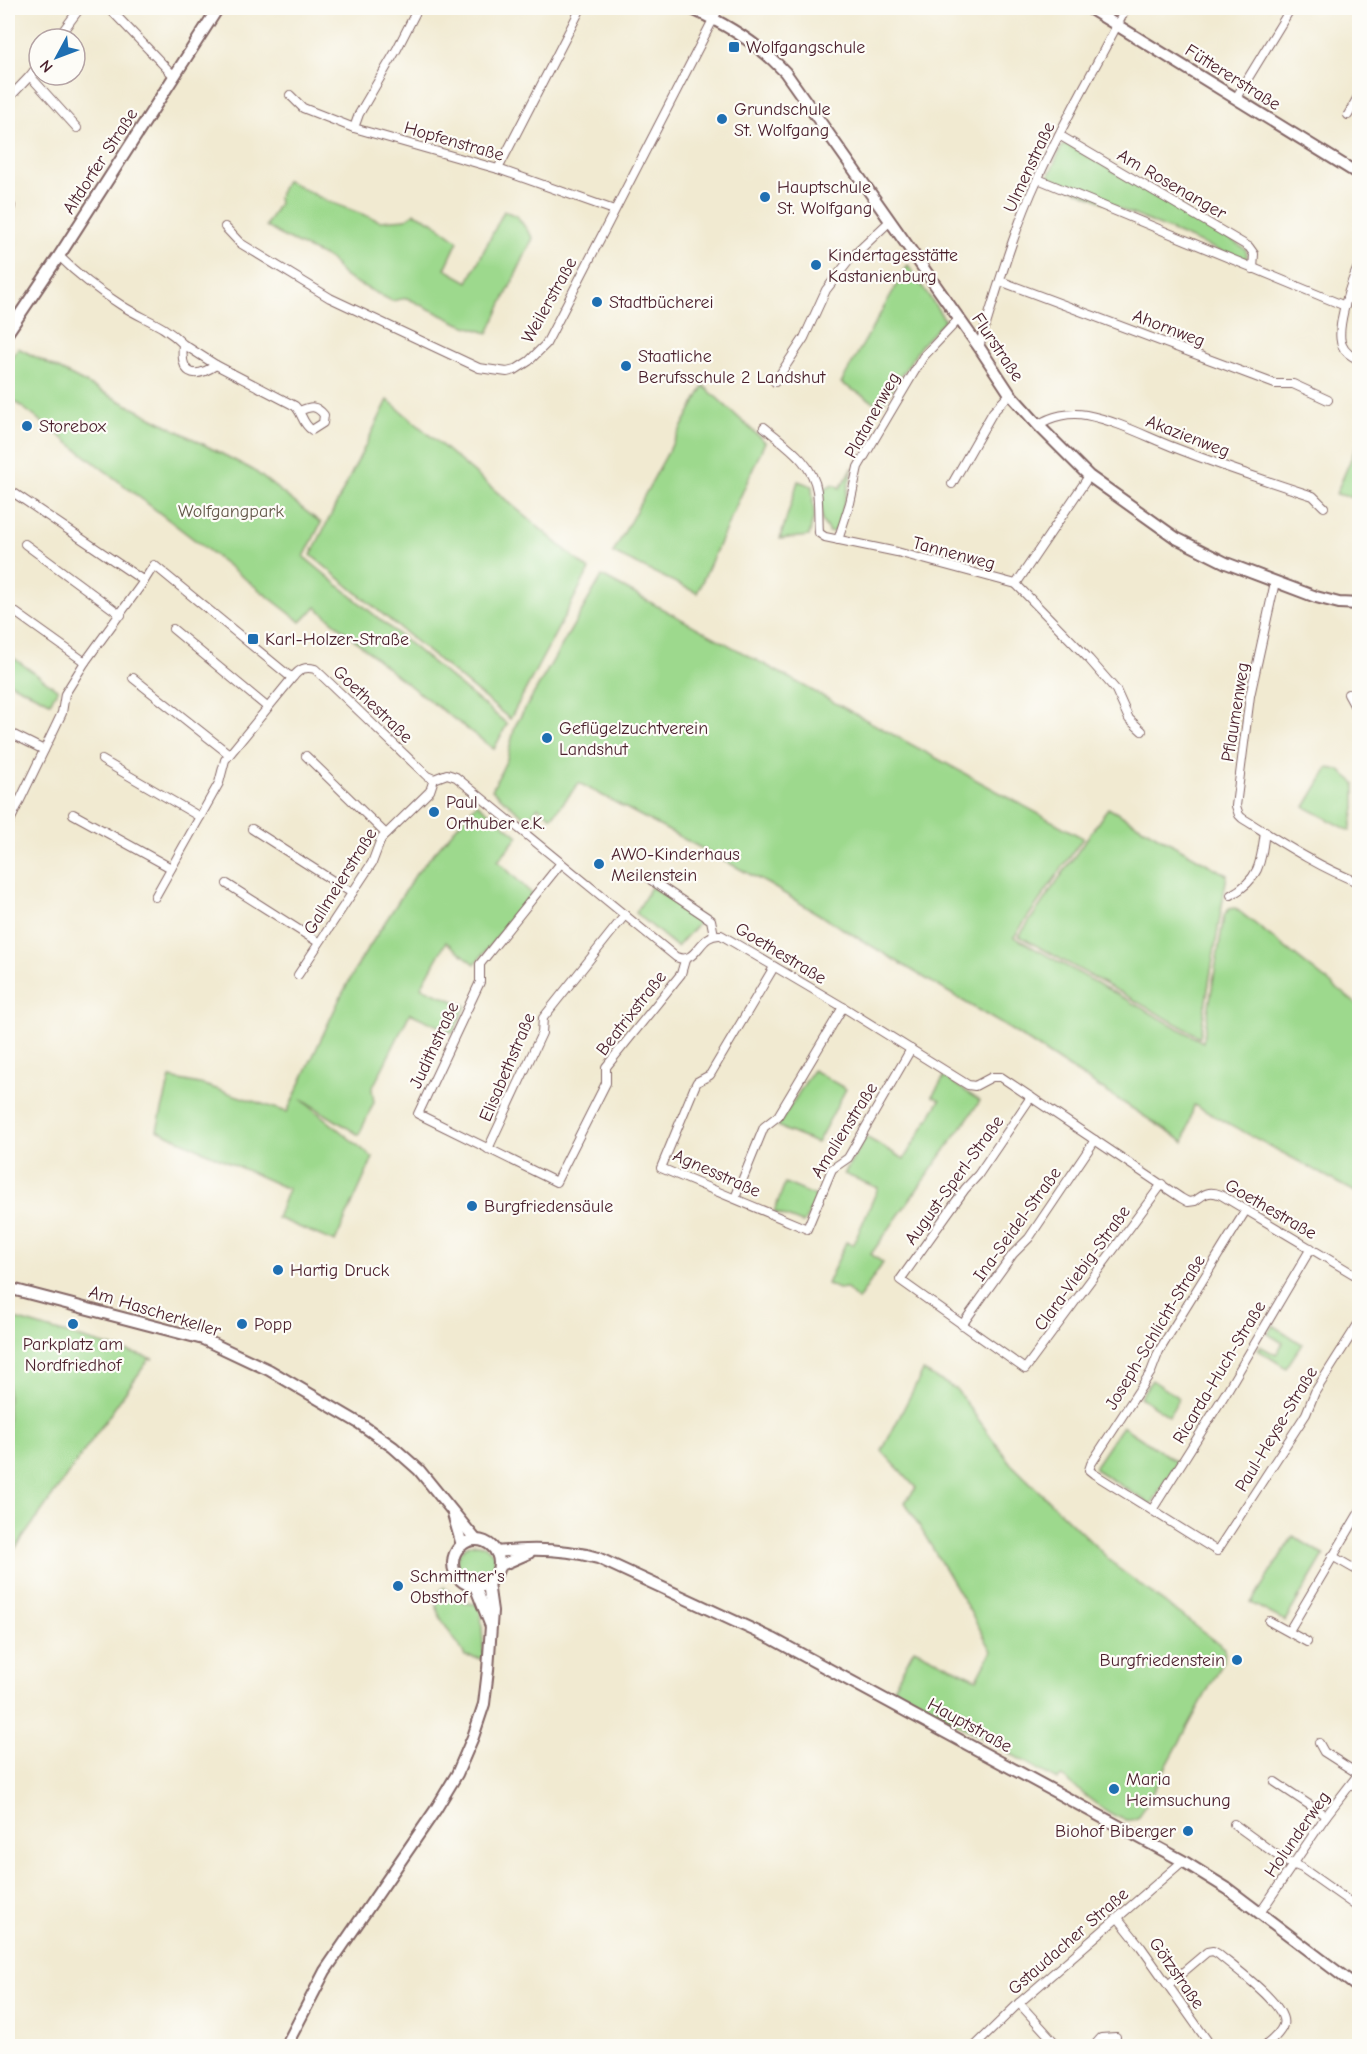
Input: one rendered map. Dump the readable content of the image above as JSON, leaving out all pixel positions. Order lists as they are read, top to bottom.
{
  "streets": {
    "street": [
      "Füttererstraße",
      "Hopfenstraße",
      "Altdorfer Straße",
      "Ulmenstraße",
      "Am Rosenanger",
      "Weilerstraße",
      "Ahornweg",
      "Flurstraße",
      "Platanenweg",
      "Akazienweg",
      "Tannenweg",
      "Goethestraße",
      "Pflaumenweg",
      "Gallmeierstraße",
      "Beatrixstraße",
      "Judithstraße",
      "Elisabethstraße",
      "Amalienstraße",
      "Agnesstraße",
      "August-Sperl-Straße",
      "Ina-Seidel-Straße",
      "Clara-Viebig-Straße",
      "Am Hascherkeller",
      "Joseph-Schlicht-Straße",
      "Ricarda-Huch-Straße",
      "Paul-Heyse-Straße",
      "Hauptstraße",
      "Holunderweg",
      "Gstaudacher Straße",
      "Götzstraße"
    ]
  },
  "crossings": [
    ["Füttererstraße", "Ulmenstraße"],
    ["Hopfenstraße", "Weilerstraße"],
    ["Ulmenstraße", "Am Rosenanger"],
    ["Ulmenstraße", "Ahornweg"],
    ["Ulmenstraße", "Flurstraße"],
    ["Weilerstraße", "Flurstraße"],
    ["Flurstraße", "Platanenweg"],
    ["Flurstraße", "Akazienweg"],
    ["Flurstraße", "Pflaumenweg"],
    ["Platanenweg", "Tannenweg"],
    ["Goethestraße", "Gallmeierstraße"],
    ["Goethestraße", "Beatrixstraße"],
    ["Goethestraße", "Amalienstraße"],
    ["Goethestraße", "Agnesstraße"],
    ["Goethestraße", "August-Sperl-Straße"],
    ["Goethestraße", "Ina-Seidel-Straße"],
    ["Goethestraße", "Clara-Viebig-Straße"],
    ["Goethestraße", "Joseph-Schlicht-Straße"],
    ["Goethestraße", "Ricarda-Huch-Straße"],
    ["Beatrixstraße", "Judithstraße"],
    ["Judithstraße", "Elisabethstraße"],
    ["Amalienstraße", "Agnesstraße"],
    ["August-Sperl-Straße", "Ina-Seidel-Straße"],
    ["August-Sperl-Straße", "Clara-Viebig-Straße"],
    ["Ina-Seidel-Straße", "Clara-Viebig-Straße"],
    ["Joseph-Schlicht-Straße", "Ricarda-Huch-Straße"],
    ["Joseph-Schlicht-Straße", "Paul-Heyse-Straße"],
    ["Ricarda-Huch-Straße", "Paul-Heyse-Straße"],
    ["Hauptstraße", "Holunderweg"],
    ["Hauptstraße", "Gstaudacher Straße"],
    ["Gstaudacher Straße", "Götzstraße"]
  ],
  "parks": ["Wolfgangpark"],
  "places": {
    "transit": ["Wolfgangschule", "Karl-Holzer-Straße"],
    "other": [
      "Grundschule St. Wolfgang",
      "Hauptschule St. Wolfgang",
      "Kindertagesstätte Kastanienburg",
      "Stadtbücherei",
      "Staatliche Berufsschule 2 Landshut",
      "Storebox",
      "Geflügelzuchtverein Landshut",
      "Paul Orthuber e.K.",
      "AWO-Kinderhaus Meilenstein",
      "Burgfriedensäule",
      "Hartig Druck",
      "Parkplatz am Nordfriedhof",
      "Popp",
      "Schmittner's Obsthof",
      "Burgfriedenstein",
      "Maria Heimsuchung",
      "Biohof Biberger"
    ]
  },
  "north": "bottom left"
}
